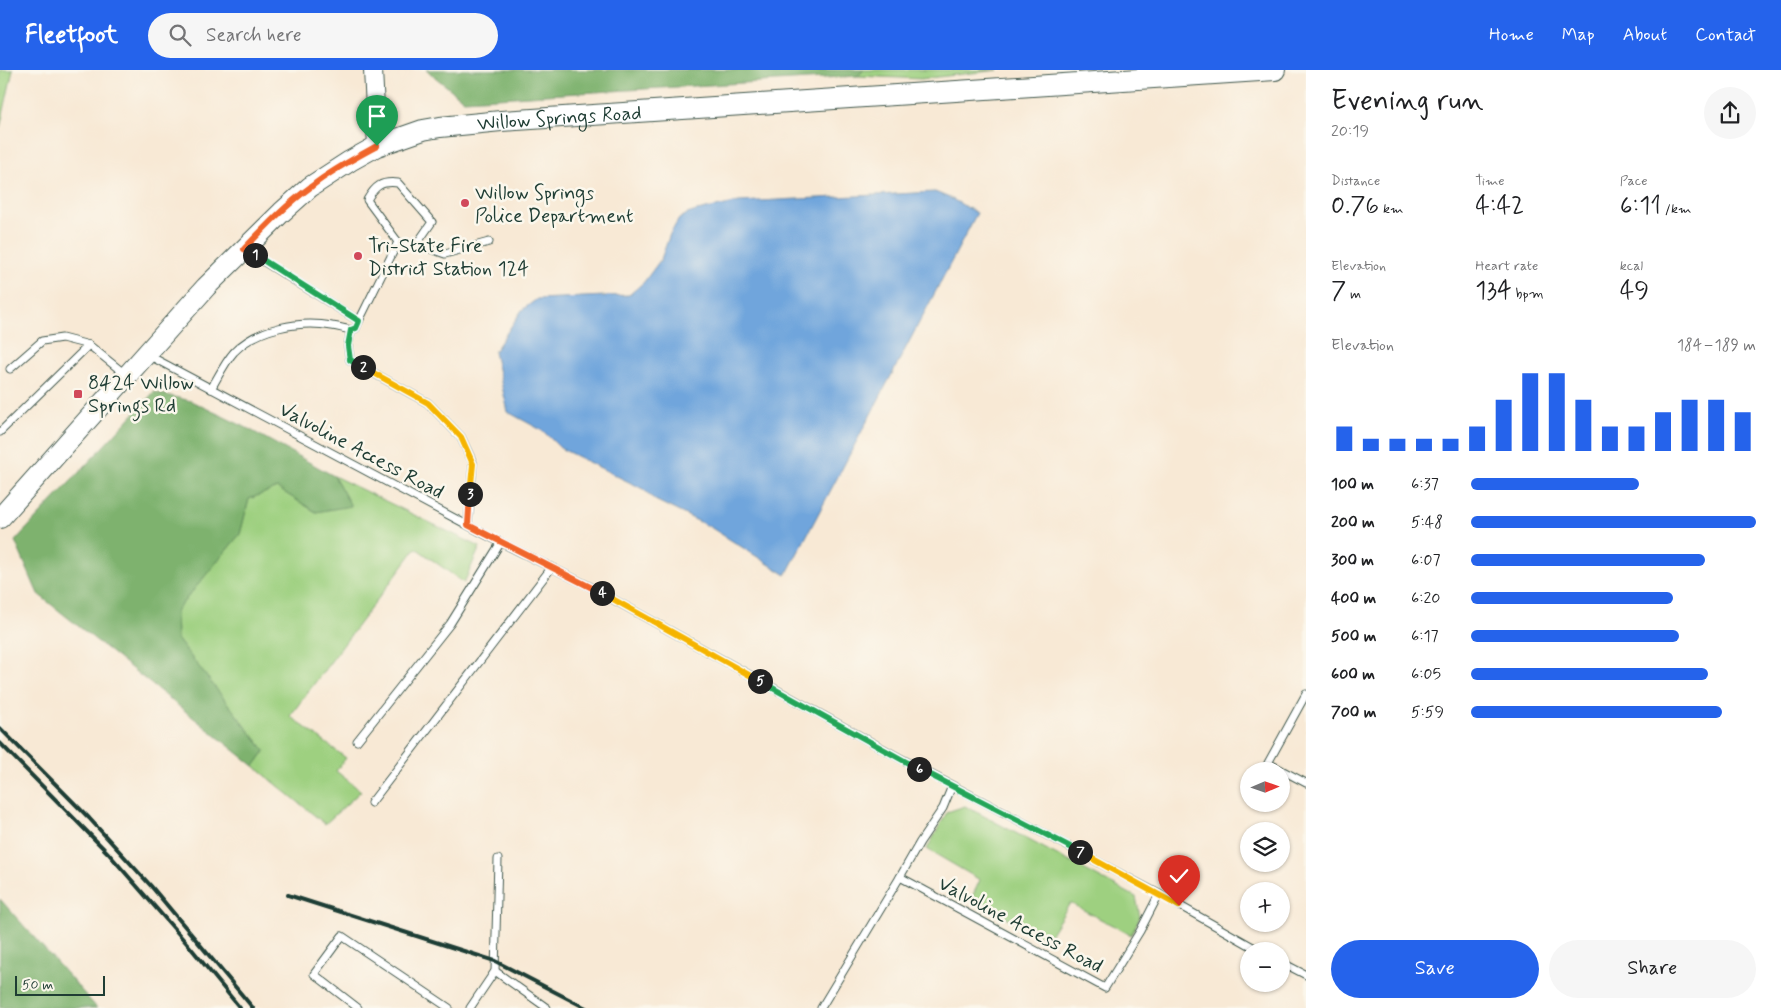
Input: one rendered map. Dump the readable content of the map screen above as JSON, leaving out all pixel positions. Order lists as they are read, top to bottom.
{
  "streets": {
    "main road": ["Willow Springs Road"],
    "lane": ["Valvoline Access Road"]
  },
  "crossings": [
    ["Willow Springs Road", "Valvoline Access Road"]
  ],
  "places": {
    "other": ["Willow Springs Police Department", "Tri-State Fire District Station 124"],
    "transit": ["8424 Willow Springs Rd"]
  },
  "scale_bar": "50 m",
  "north": "right",
  "page": {
    "header": "Fleetfoot",
    "search": "Search here",
    "nav": [
      "Home",
      "Map",
      "About",
      "Contact"
    ],
    "heading": ["Evening run", "20:19"],
    "stats": [
      ["Distance", "0.76 km"],
      ["Time", "4:42"],
      ["Pace", "6:11 /km"],
      ["Elevation", "7 m"],
      ["Heart rate", "134 bpm"],
      ["kcal", "49"]
    ],
    "pins": [
      "1",
      "2",
      "3",
      "4",
      "5",
      "6",
      "7"
    ],
    "chart": ["Elevation", "184–189 m"],
    "list": [
      {
        "name": "100 m",
        "note": "6:37"
      },
      {
        "name": "200 m",
        "note": "5:48"
      },
      {
        "name": "300 m",
        "note": "6:07"
      },
      {
        "name": "400 m",
        "note": "6:20"
      },
      {
        "name": "500 m",
        "note": "6:17"
      },
      {
        "name": "600 m",
        "note": "6:05"
      },
      {
        "name": "700 m",
        "note": "5:59"
      }
    ],
    "map_buttons": ["+", "−"],
    "buttons": ["Save", "Share"],
    "scale": "50 m"
  }
}
